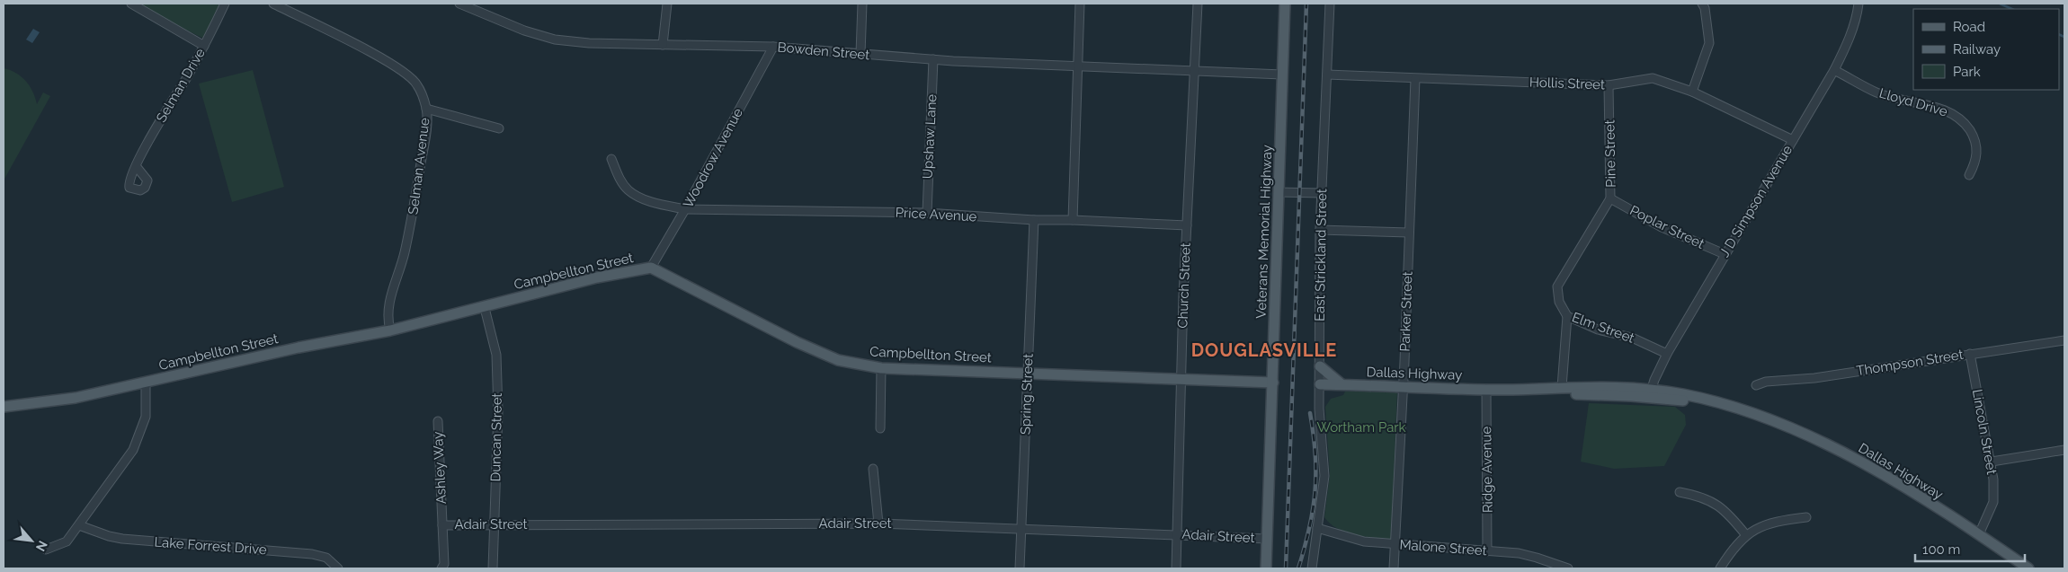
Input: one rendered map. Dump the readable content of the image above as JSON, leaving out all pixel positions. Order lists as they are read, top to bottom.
{
  "streets": {
    "main road": ["Veterans Memorial Highway", "Campbellton Street", "Dallas Highway"],
    "street": [
      "Bowden Street",
      "Hollis Street",
      "Selman Drive",
      "Lloyd Drive",
      "Upshaw Lane",
      "Pine Street",
      "Woodrow Avenue",
      "Selman Avenue",
      "J D Simpson Avenue",
      "Price Avenue",
      "Poplar Street",
      "East Strickland Street",
      "Church Street",
      "Parker Street",
      "Elm Street",
      "Thompson Street",
      "Spring Street",
      "Lincoln Street",
      "Duncan Street",
      "Ashley Way",
      "Ridge Avenue",
      "Adair Street",
      "Lake Forrest Drive",
      "Malone Street"
    ]
  },
  "crossings": [
    ["Bowden Street", "Upshaw Lane"],
    ["Bowden Street", "Woodrow Avenue"],
    ["Bowden Street", "Veterans Memorial Highway"],
    ["Bowden Street", "Church Street"],
    ["Hollis Street", "Pine Street"],
    ["Hollis Street", "J D Simpson Avenue"],
    ["Hollis Street", "East Strickland Street"],
    ["Hollis Street", "Parker Street"],
    ["Lloyd Drive", "J D Simpson Avenue"],
    ["Upshaw Lane", "Price Avenue"],
    ["Pine Street", "Poplar Street"],
    ["Pine Street", "Elm Street"],
    ["Woodrow Avenue", "Price Avenue"],
    ["Woodrow Avenue", "Campbellton Street"],
    ["Selman Avenue", "Campbellton Street"],
    ["J D Simpson Avenue", "Poplar Street"],
    ["J D Simpson Avenue", "Elm Street"],
    ["J D Simpson Avenue", "Dallas Highway"],
    ["Price Avenue", "Church Street"],
    ["Price Avenue", "Spring Street"],
    ["Veterans Memorial Highway", "Campbellton Street"],
    ["Veterans Memorial Highway", "Adair Street"],
    ["East Strickland Street", "Dallas Highway"],
    ["East Strickland Street", "Malone Street"],
    ["Campbellton Street", "Church Street"],
    ["Campbellton Street", "Spring Street"],
    ["Campbellton Street", "Duncan Street"],
    ["Church Street", "Adair Street"],
    ["Parker Street", "Dallas Highway"],
    ["Parker Street", "Malone Street"],
    ["Thompson Street", "Lincoln Street"],
    ["Dallas Highway", "Lincoln Street"],
    ["Dallas Highway", "Ridge Avenue"],
    ["Spring Street", "Adair Street"],
    ["Duncan Street", "Adair Street"],
    ["Ashley Way", "Adair Street"],
    ["Ridge Avenue", "Malone Street"]
  ],
  "districts": ["DOUGLASVILLE"],
  "parks": ["Wortham Park"],
  "legend": ["Road", "Railway", "Park"],
  "scale_bar": "100 m",
  "north": "bottom right"
}
